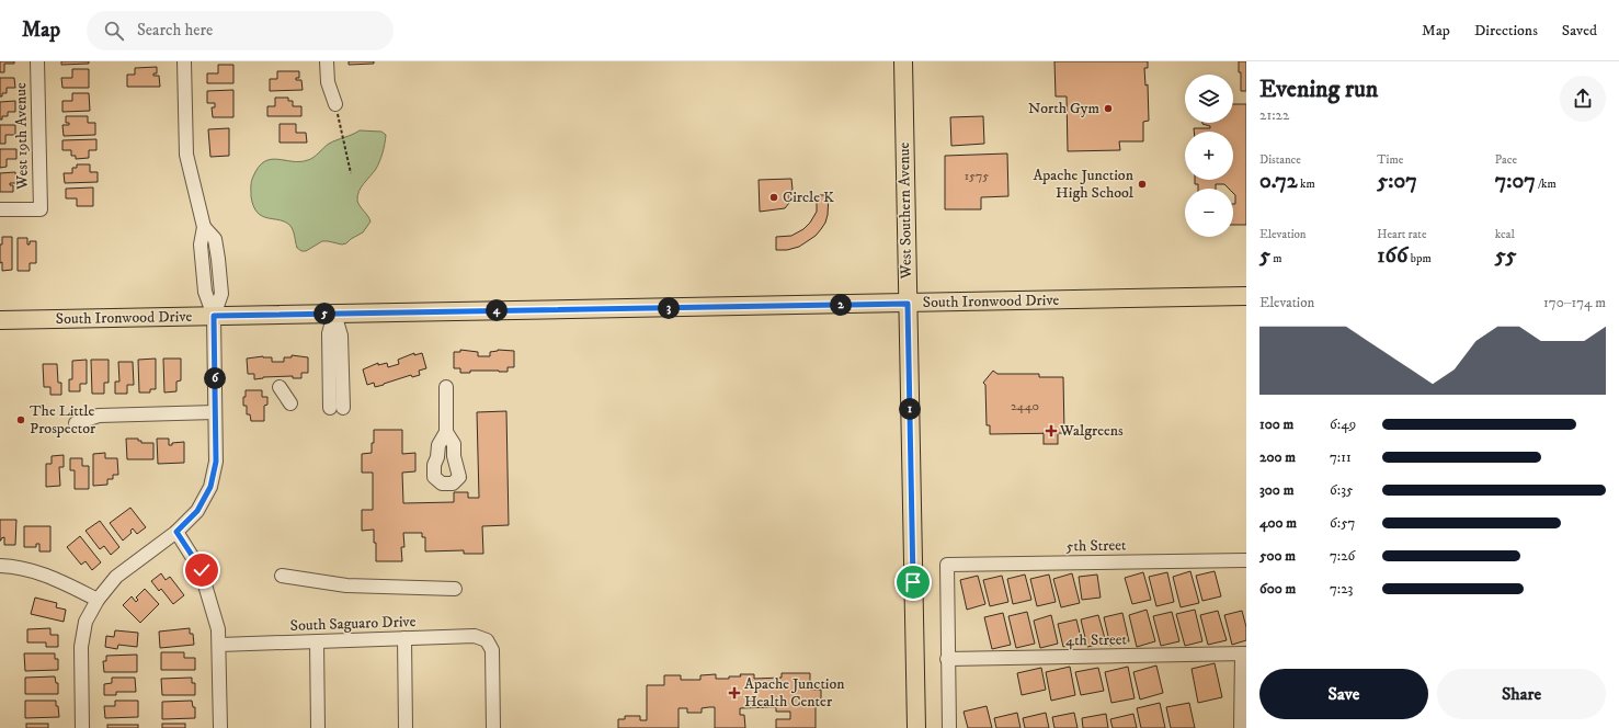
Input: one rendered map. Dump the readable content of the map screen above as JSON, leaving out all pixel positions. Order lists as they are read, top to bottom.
{
  "streets": {
    "main road": ["West Southern Avenue", "South Ironwood Drive"],
    "street": [
      "West 19th Avenue",
      "5th Street",
      "South Saguaro Drive",
      "4th Street"
    ]
  },
  "crossings": [
    ["West Southern Avenue", "South Ironwood Drive"],
    ["5th Street", "4th Street"]
  ],
  "places": {
    "other": [
      "North Gym",
      "Apache Junction High School",
      "Circle K",
      "The Little Prospector"
    ],
    "health": ["Walgreens", "Apache Junction Health Center"]
  },
  "house_numbers": ["1575", "2440"],
  "page": {
    "header": "Map",
    "search": "Search here",
    "nav": ["Map", "Directions", "Saved"],
    "heading": ["Evening run", "21:22"],
    "map_buttons": ["+", "−"],
    "stats": [
      ["Distance", "0.72 km"],
      ["Time", "5:07"],
      ["Pace", "7:07 /km"],
      ["Elevation", "5 m"],
      ["Heart rate", "166 bpm"],
      ["kcal", "55"]
    ],
    "chart": ["Elevation", "170–174 m"],
    "pins": [
      "2",
      "3",
      "4",
      "5",
      "6",
      "1"
    ],
    "list": [
      {
        "name": "100 m",
        "note": "6:49"
      },
      {
        "name": "200 m",
        "note": "7:11"
      },
      {
        "name": "300 m",
        "note": "6:35"
      },
      {
        "name": "400 m",
        "note": "6:57"
      },
      {
        "name": "500 m",
        "note": "7:26"
      },
      {
        "name": "600 m",
        "note": "7:23"
      }
    ],
    "buttons": ["Save", "Share"]
  }
}
